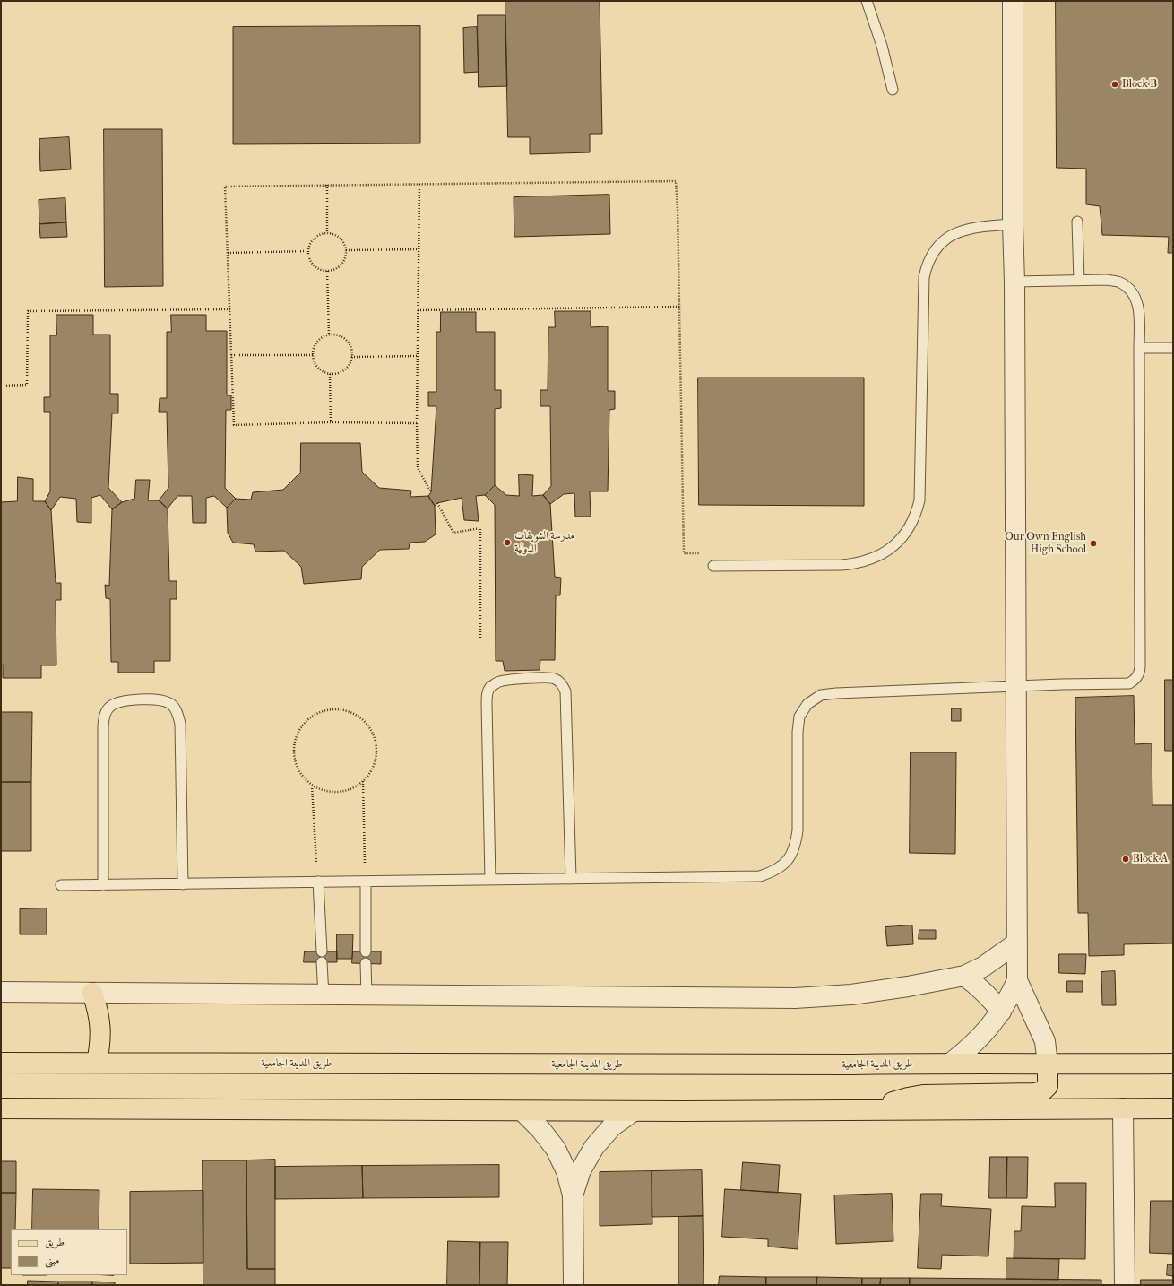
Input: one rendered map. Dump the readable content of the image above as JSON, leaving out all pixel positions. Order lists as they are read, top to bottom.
{
  "streets": {
    "main road": ["طريق المدينة الجامعية"]
  },
  "places": [
    "Block B",
    "مدرسة الشويفات الدولية",
    "Our Own English High School",
    "Block A"
  ],
  "legend": ["طريق", "مبنى"]
}
